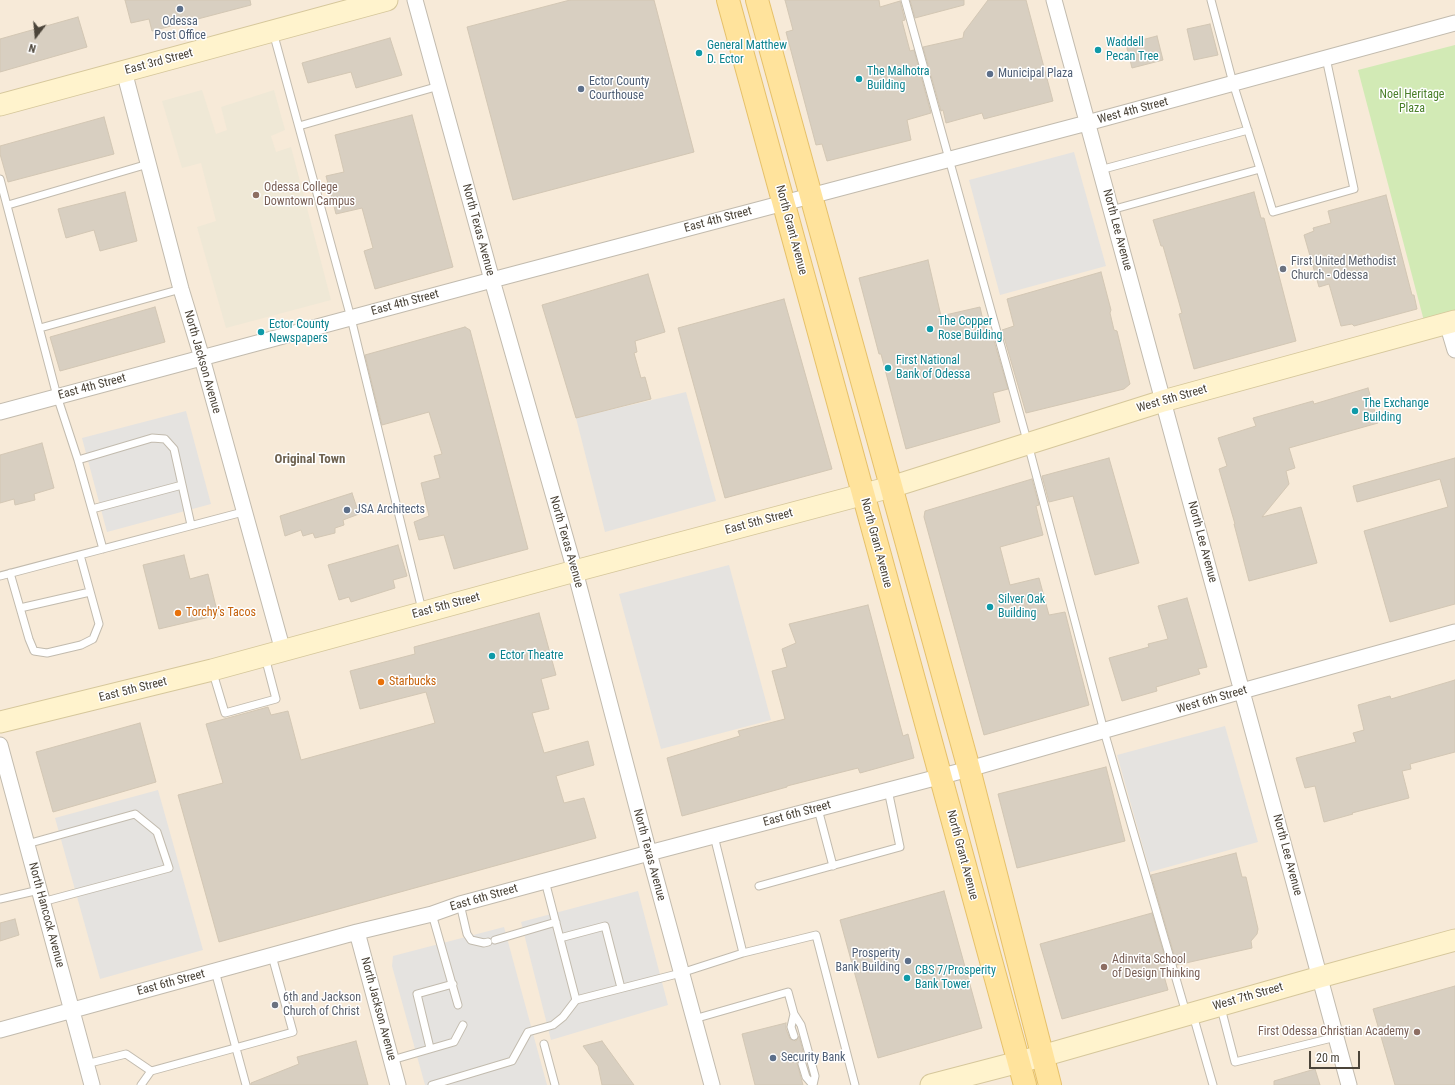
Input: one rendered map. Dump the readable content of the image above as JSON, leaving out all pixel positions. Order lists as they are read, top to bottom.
{
  "streets": {
    "main road": ["North Grant Avenue"],
    "street": [
      "East 3rd Street",
      "West 4th Street",
      "East 4th Street",
      "North Texas Avenue",
      "North Lee Avenue",
      "North Jackson Avenue",
      "West 5th Street",
      "East 5th Street",
      "West 6th Street",
      "East 6th Street",
      "North Hancock Avenue",
      "West 7th Street"
    ]
  },
  "crossings": [
    ["East 3rd Street", "North Jackson Avenue"],
    ["West 4th Street", "East 4th Street"],
    ["West 4th Street", "North Lee Avenue"],
    ["East 4th Street", "North Texas Avenue"],
    ["East 4th Street", "North Grant Avenue"],
    ["East 4th Street", "North Jackson Avenue"],
    ["North Texas Avenue", "East 5th Street"],
    ["North Texas Avenue", "East 6th Street"],
    ["North Grant Avenue", "East 5th Street"],
    ["North Grant Avenue", "East 6th Street"],
    ["North Grant Avenue", "West 7th Street"],
    ["North Lee Avenue", "West 5th Street"],
    ["North Lee Avenue", "West 6th Street"],
    ["North Lee Avenue", "West 7th Street"],
    ["North Jackson Avenue", "East 5th Street"],
    ["North Jackson Avenue", "East 6th Street"],
    ["West 5th Street", "East 5th Street"],
    ["West 6th Street", "East 6th Street"],
    ["East 6th Street", "North Hancock Avenue"]
  ],
  "districts": ["Original Town"],
  "parks": ["Noel Heritage Plaza"],
  "places": [
    "Odessa Post Office",
    "Waddell Pecan Tree",
    "General Matthew D. Ector",
    "Municipal Plaza",
    "The Malhotra Building",
    "Ector County Courthouse",
    "Odessa College Downtown Campus",
    "First United Methodist Church - Odessa",
    "The Copper Rose Building",
    "Ector County Newspapers",
    "First National Bank of Odessa",
    "The Exchange Building",
    "JSA Architects",
    "Silver Oak Building",
    "Torchy's Tacos",
    "Ector Theatre",
    "Starbucks",
    "Prosperity Bank Building",
    "Adinvita School of Design Thinking",
    "CBS 7/Prosperity Bank Tower",
    "6th and Jackson Church of Christ",
    "First Odessa Christian Academy",
    "Security Bank"
  ],
  "scale_bar": "20 m",
  "north": "bottom"
}
